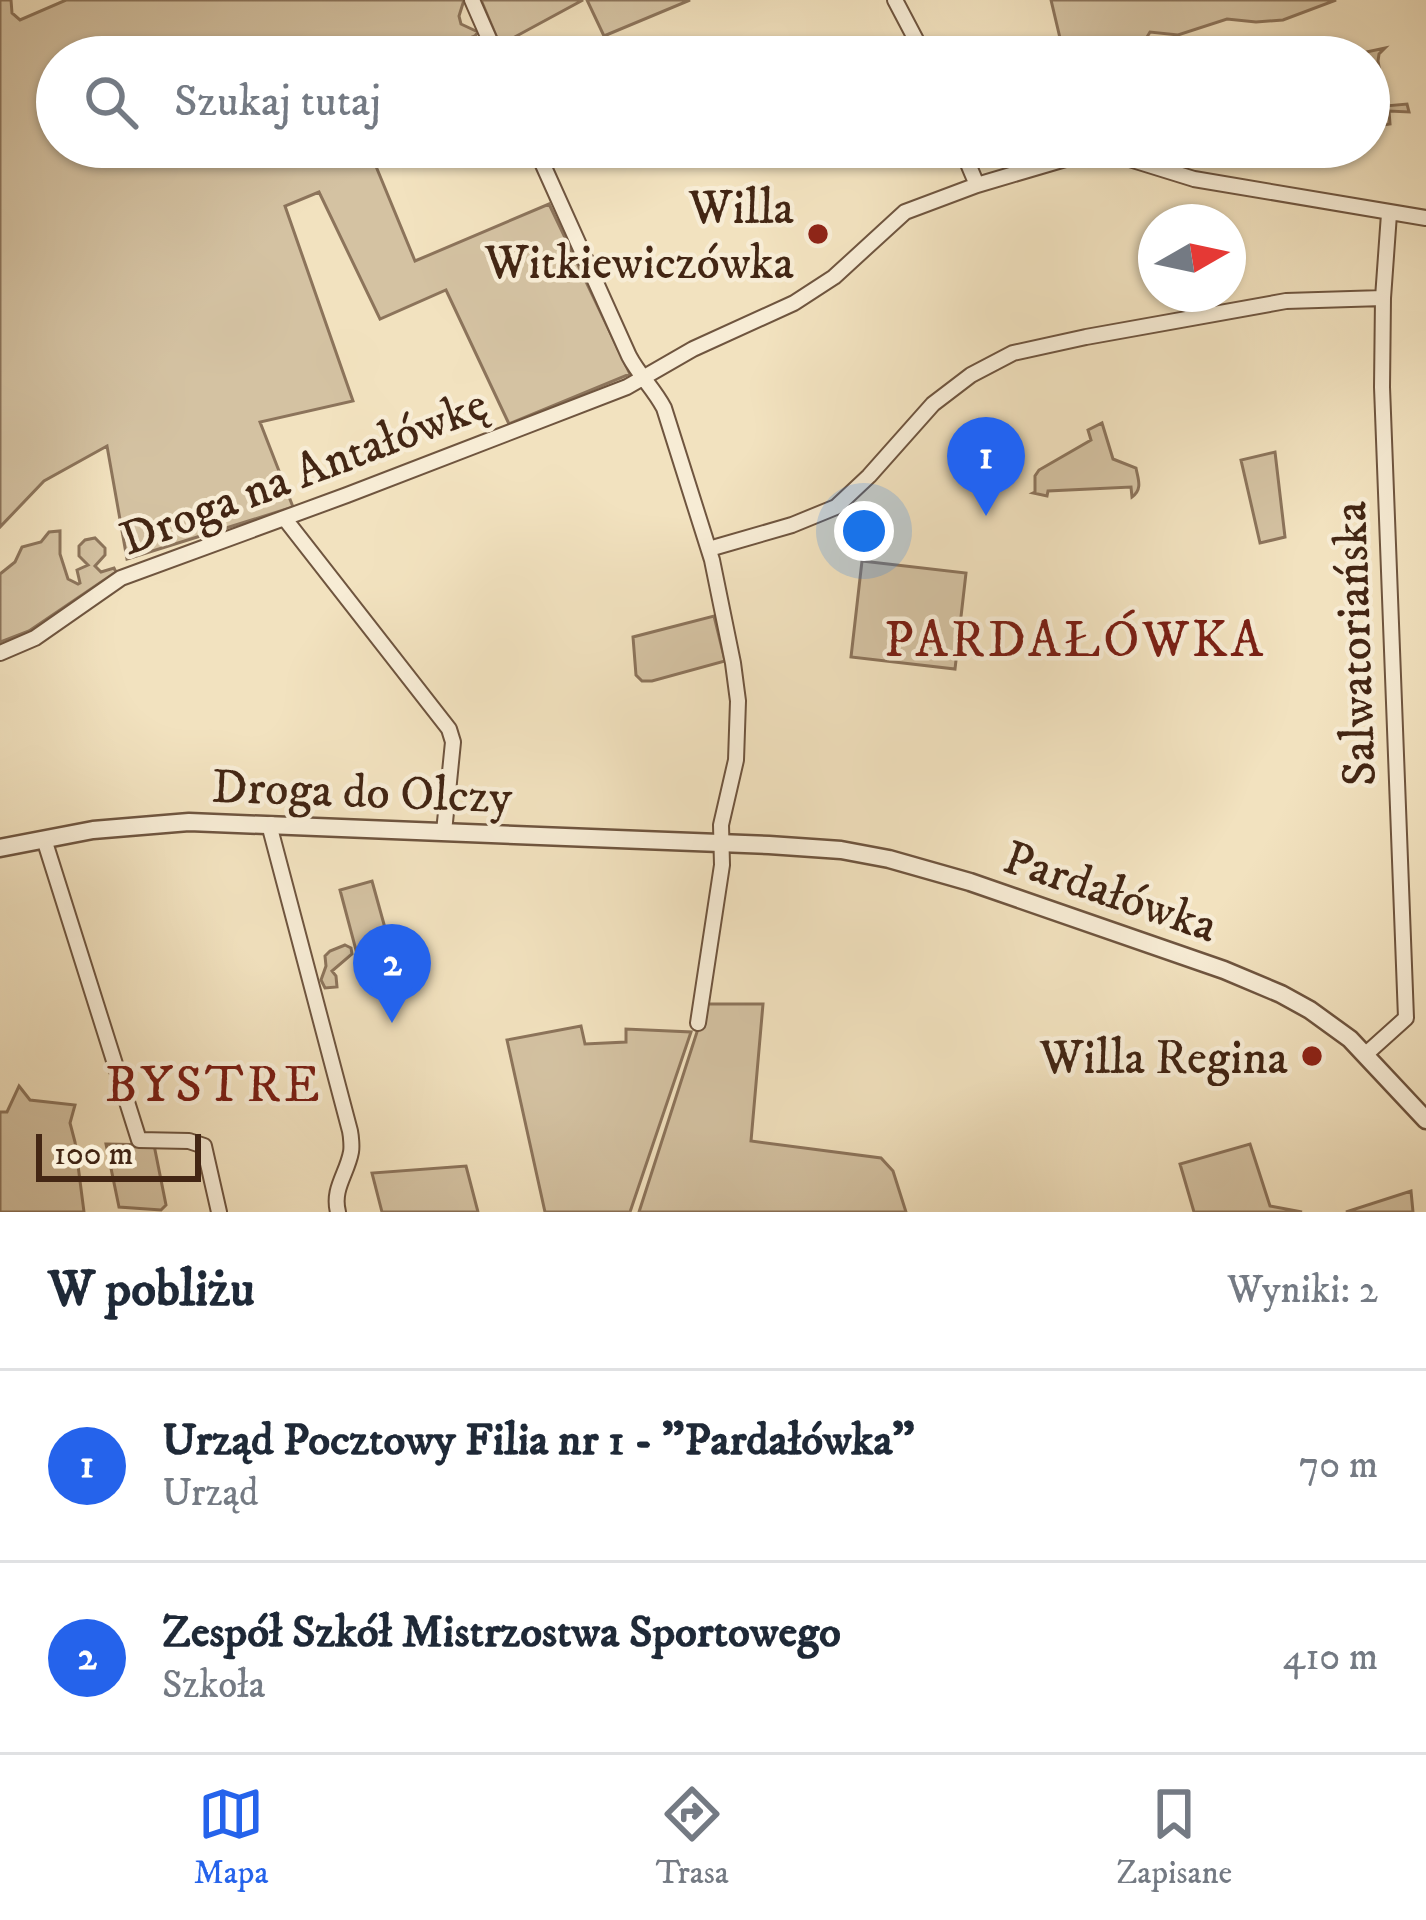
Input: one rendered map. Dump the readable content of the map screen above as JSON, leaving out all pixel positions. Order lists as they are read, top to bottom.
{
  "streets": {
    "street": [
      "Droga na Antałówkę",
      "Salwatoriańska",
      "Droga do Olczy",
      "Pardałówka"
    ]
  },
  "crossings": [
    ["Droga na Antałówkę", "Salwatoriańska"],
    ["Salwatoriańska", "Pardałówka"],
    ["Droga do Olczy", "Pardałówka"]
  ],
  "districts": ["PARDAŁÓWKA", "BYSTRE"],
  "places": ["Willa Witkiewiczówka", "Willa Regina"],
  "scale_bar": "100 m",
  "north": "right",
  "page": {
    "search": "Szukaj tutaj",
    "pins": ["1", "2"],
    "scale": "100 m",
    "heading": ["W pobliżu", "Wyniki: 2"],
    "list": [
      {
        "mark": "1",
        "name": "Urząd Pocztowy Filia nr 1 - \"Pardałówka\"",
        "note": "Urząd",
        "value": "70 m"
      },
      {
        "mark": "2",
        "name": "Zespół Szkół Mistrzostwa Sportowego",
        "note": "Szkoła",
        "value": "410 m"
      }
    ],
    "nav": ["Mapa", "Trasa", "Zapisane"]
  }
}
